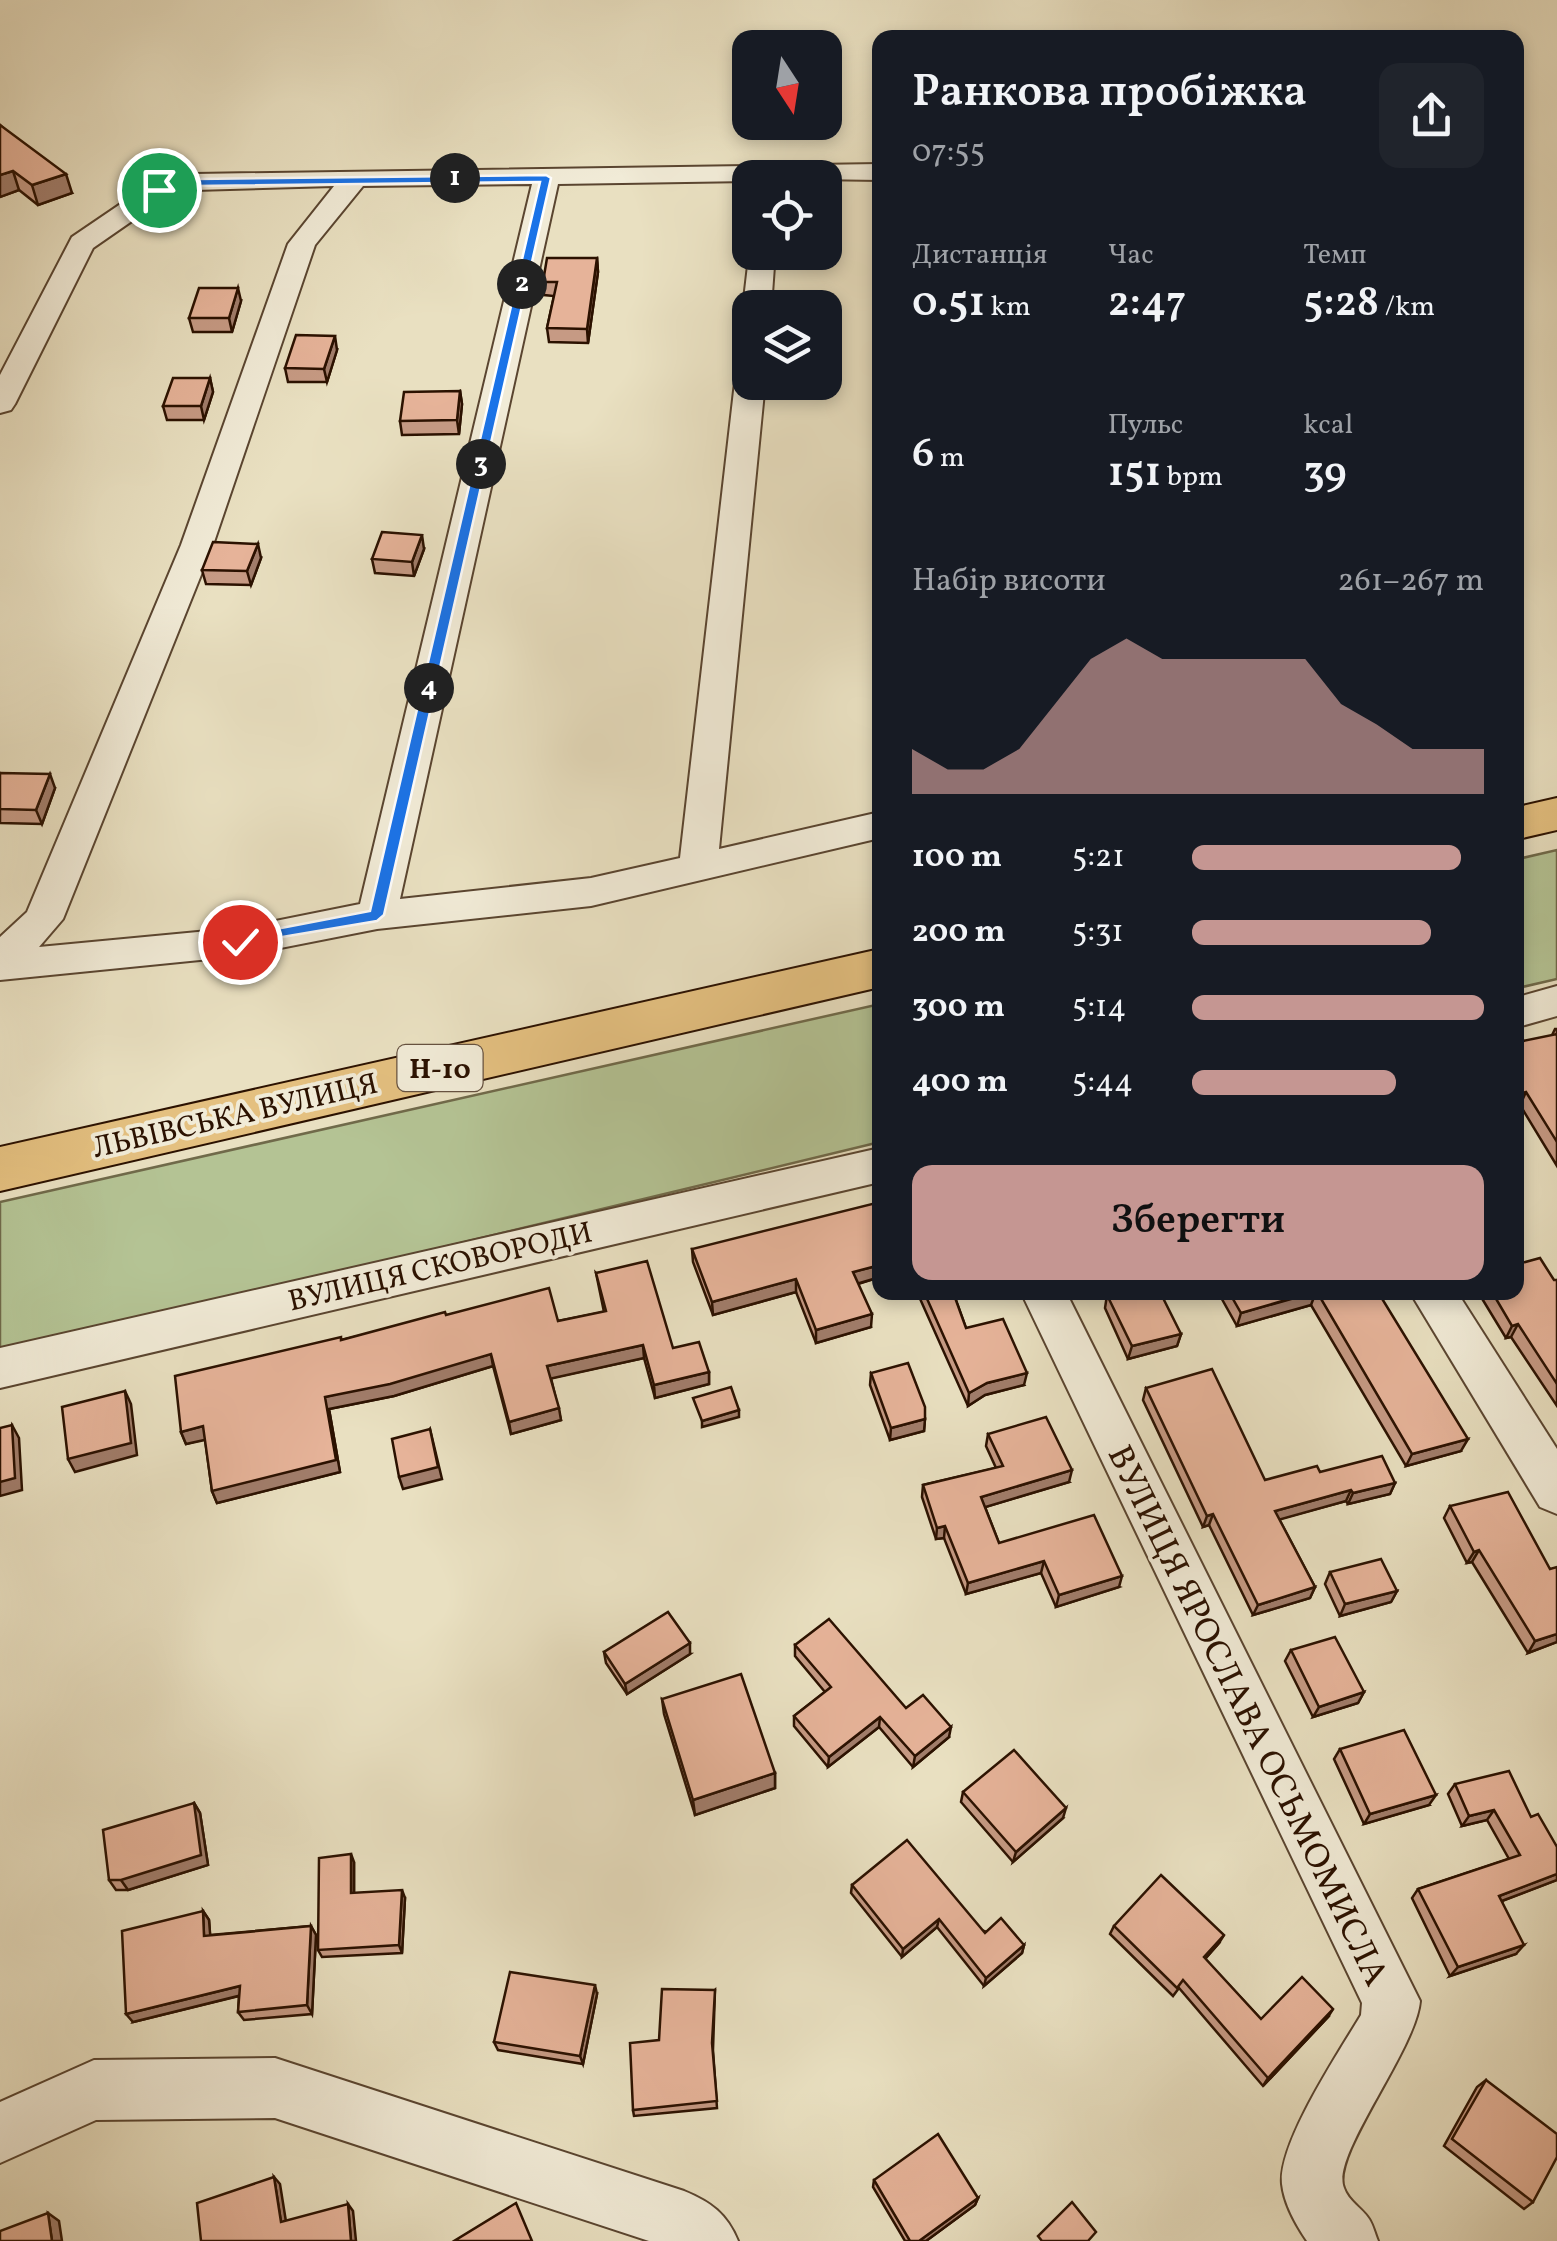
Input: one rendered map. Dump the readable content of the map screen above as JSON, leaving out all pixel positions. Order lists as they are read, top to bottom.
{
  "streets": {
    "main road": ["Н-10", "ЛЬВІВСЬКА ВУЛИЦЯ"],
    "street": ["ВУЛИЦЯ СКОВОРОДИ", "ВУЛИЦЯ ЯРОСЛАВА ОСЬМОМИСЛА"]
  },
  "north": "bottom",
  "page": {
    "heading": ["Ранкова пробіжка", "07:55"],
    "pins": [
      "1",
      "2",
      "3",
      "4"
    ],
    "stats": [
      ["Дистанція", "0.51 km"],
      ["Час", "2:47"],
      ["Темп", "5:28 /km"],
      ["6 m"],
      ["Пульс", "151 bpm"],
      ["kcal", "39"]
    ],
    "chart": ["Набір висоти", "261–267 m"],
    "list": [
      {
        "name": "100 m",
        "note": "5:21"
      },
      {
        "name": "200 m",
        "note": "5:31"
      },
      {
        "name": "300 m",
        "note": "5:14"
      },
      {
        "name": "400 m",
        "note": "5:44"
      }
    ],
    "buttons": "Зберегти"
  }
}
